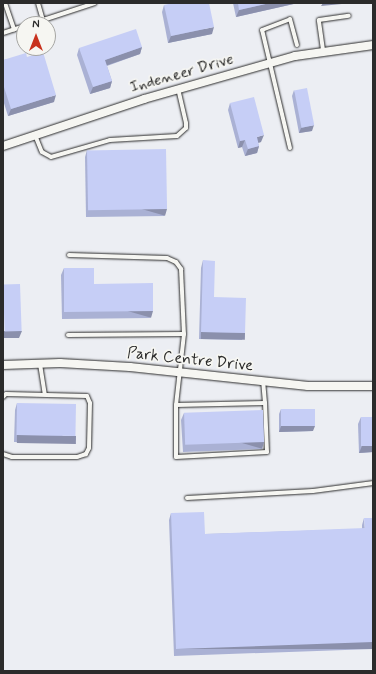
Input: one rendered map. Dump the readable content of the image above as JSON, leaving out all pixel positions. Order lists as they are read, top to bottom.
{
  "streets": {
    "street": ["Indeneer Drive", "Park Centre Drive"]
  },
  "north": "top"
}
